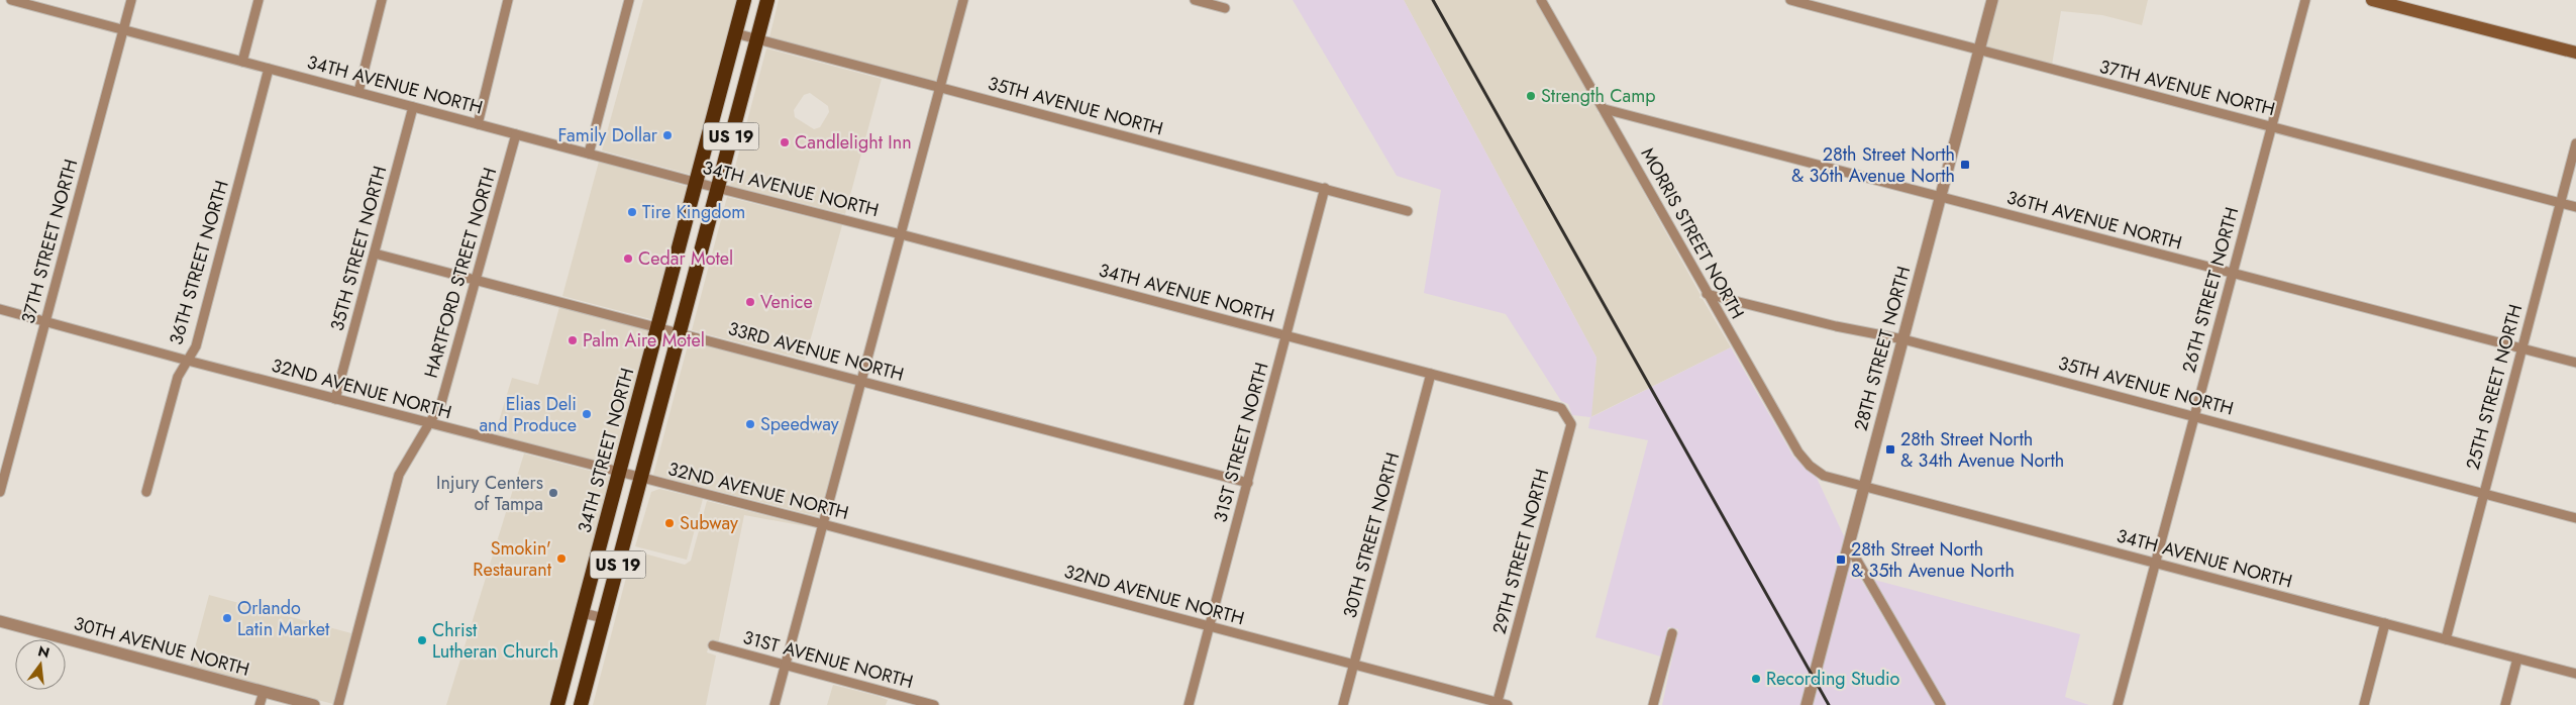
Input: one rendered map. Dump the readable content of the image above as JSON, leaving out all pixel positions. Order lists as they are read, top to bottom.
{
  "streets": {
    "highway": ["US 19", "34TH STREET NORTH"],
    "street": [
      "34TH AVENUE NORTH",
      "37TH AVENUE NORTH",
      "35TH AVENUE NORTH",
      "36TH AVENUE NORTH",
      "MORRIS STREET NORTH",
      "37TH STREET NORTH",
      "35TH STREET NORTH",
      "36TH STREET NORTH",
      "HARTFORD STREET NORTH",
      "26TH STREET NORTH",
      "28TH STREET NORTH",
      "33RD AVENUE NORTH",
      "25TH STREET NORTH",
      "32ND AVENUE NORTH",
      "31ST STREET NORTH",
      "30TH STREET NORTH",
      "29TH STREET NORTH",
      "30TH AVENUE NORTH",
      "31ST AVENUE NORTH"
    ]
  },
  "crossings": [
    ["34TH AVENUE NORTH", "US 19"],
    ["34TH AVENUE NORTH", "MORRIS STREET NORTH"],
    ["34TH AVENUE NORTH", "37TH STREET NORTH"],
    ["34TH AVENUE NORTH", "35TH STREET NORTH"],
    ["34TH AVENUE NORTH", "36TH STREET NORTH"],
    ["34TH AVENUE NORTH", "HARTFORD STREET NORTH"],
    ["34TH AVENUE NORTH", "26TH STREET NORTH"],
    ["34TH AVENUE NORTH", "28TH STREET NORTH"],
    ["34TH AVENUE NORTH", "25TH STREET NORTH"],
    ["34TH AVENUE NORTH", "31ST STREET NORTH"],
    ["34TH AVENUE NORTH", "34TH STREET NORTH"],
    ["34TH AVENUE NORTH", "30TH STREET NORTH"],
    ["34TH AVENUE NORTH", "29TH STREET NORTH"],
    ["37TH AVENUE NORTH", "26TH STREET NORTH"],
    ["37TH AVENUE NORTH", "28TH STREET NORTH"],
    ["37TH AVENUE NORTH", "25TH STREET NORTH"],
    ["35TH AVENUE NORTH", "US 19"],
    ["35TH AVENUE NORTH", "MORRIS STREET NORTH"],
    ["35TH AVENUE NORTH", "26TH STREET NORTH"],
    ["35TH AVENUE NORTH", "28TH STREET NORTH"],
    ["35TH AVENUE NORTH", "25TH STREET NORTH"],
    ["35TH AVENUE NORTH", "31ST STREET NORTH"],
    ["35TH AVENUE NORTH", "34TH STREET NORTH"],
    ["US 19", "33RD AVENUE NORTH"],
    ["US 19", "32ND AVENUE NORTH"],
    ["36TH AVENUE NORTH", "MORRIS STREET NORTH"],
    ["36TH AVENUE NORTH", "26TH STREET NORTH"],
    ["36TH AVENUE NORTH", "28TH STREET NORTH"],
    ["36TH AVENUE NORTH", "25TH STREET NORTH"],
    ["37TH STREET NORTH", "32ND AVENUE NORTH"],
    ["35TH STREET NORTH", "33RD AVENUE NORTH"],
    ["35TH STREET NORTH", "32ND AVENUE NORTH"],
    ["36TH STREET NORTH", "32ND AVENUE NORTH"],
    ["HARTFORD STREET NORTH", "33RD AVENUE NORTH"],
    ["HARTFORD STREET NORTH", "32ND AVENUE NORTH"],
    ["33RD AVENUE NORTH", "31ST STREET NORTH"],
    ["33RD AVENUE NORTH", "34TH STREET NORTH"],
    ["32ND AVENUE NORTH", "31ST STREET NORTH"],
    ["32ND AVENUE NORTH", "34TH STREET NORTH"],
    ["32ND AVENUE NORTH", "30TH STREET NORTH"],
    ["32ND AVENUE NORTH", "29TH STREET NORTH"]
  ],
  "places": {
    "other": [
      "Strength Camp",
      "Family Dollar",
      "Candlelight Inn",
      "Tire Kingdom",
      "Cedar Motel",
      "Venice",
      "Palm Aire Motel",
      "Elias Deli and Produce",
      "Speedway",
      "Injury Centers of Tampa",
      "Subway",
      "Smokin' Restaurant",
      "Orlando Latin Market",
      "Christ Lutheran Church",
      "Recording Studio"
    ],
    "transit": ["28th Street North & 36th Avenue North", "28th Street North & 34th Avenue North", "28th Street North & 35th Avenue North"]
  },
  "north": "top"
}
